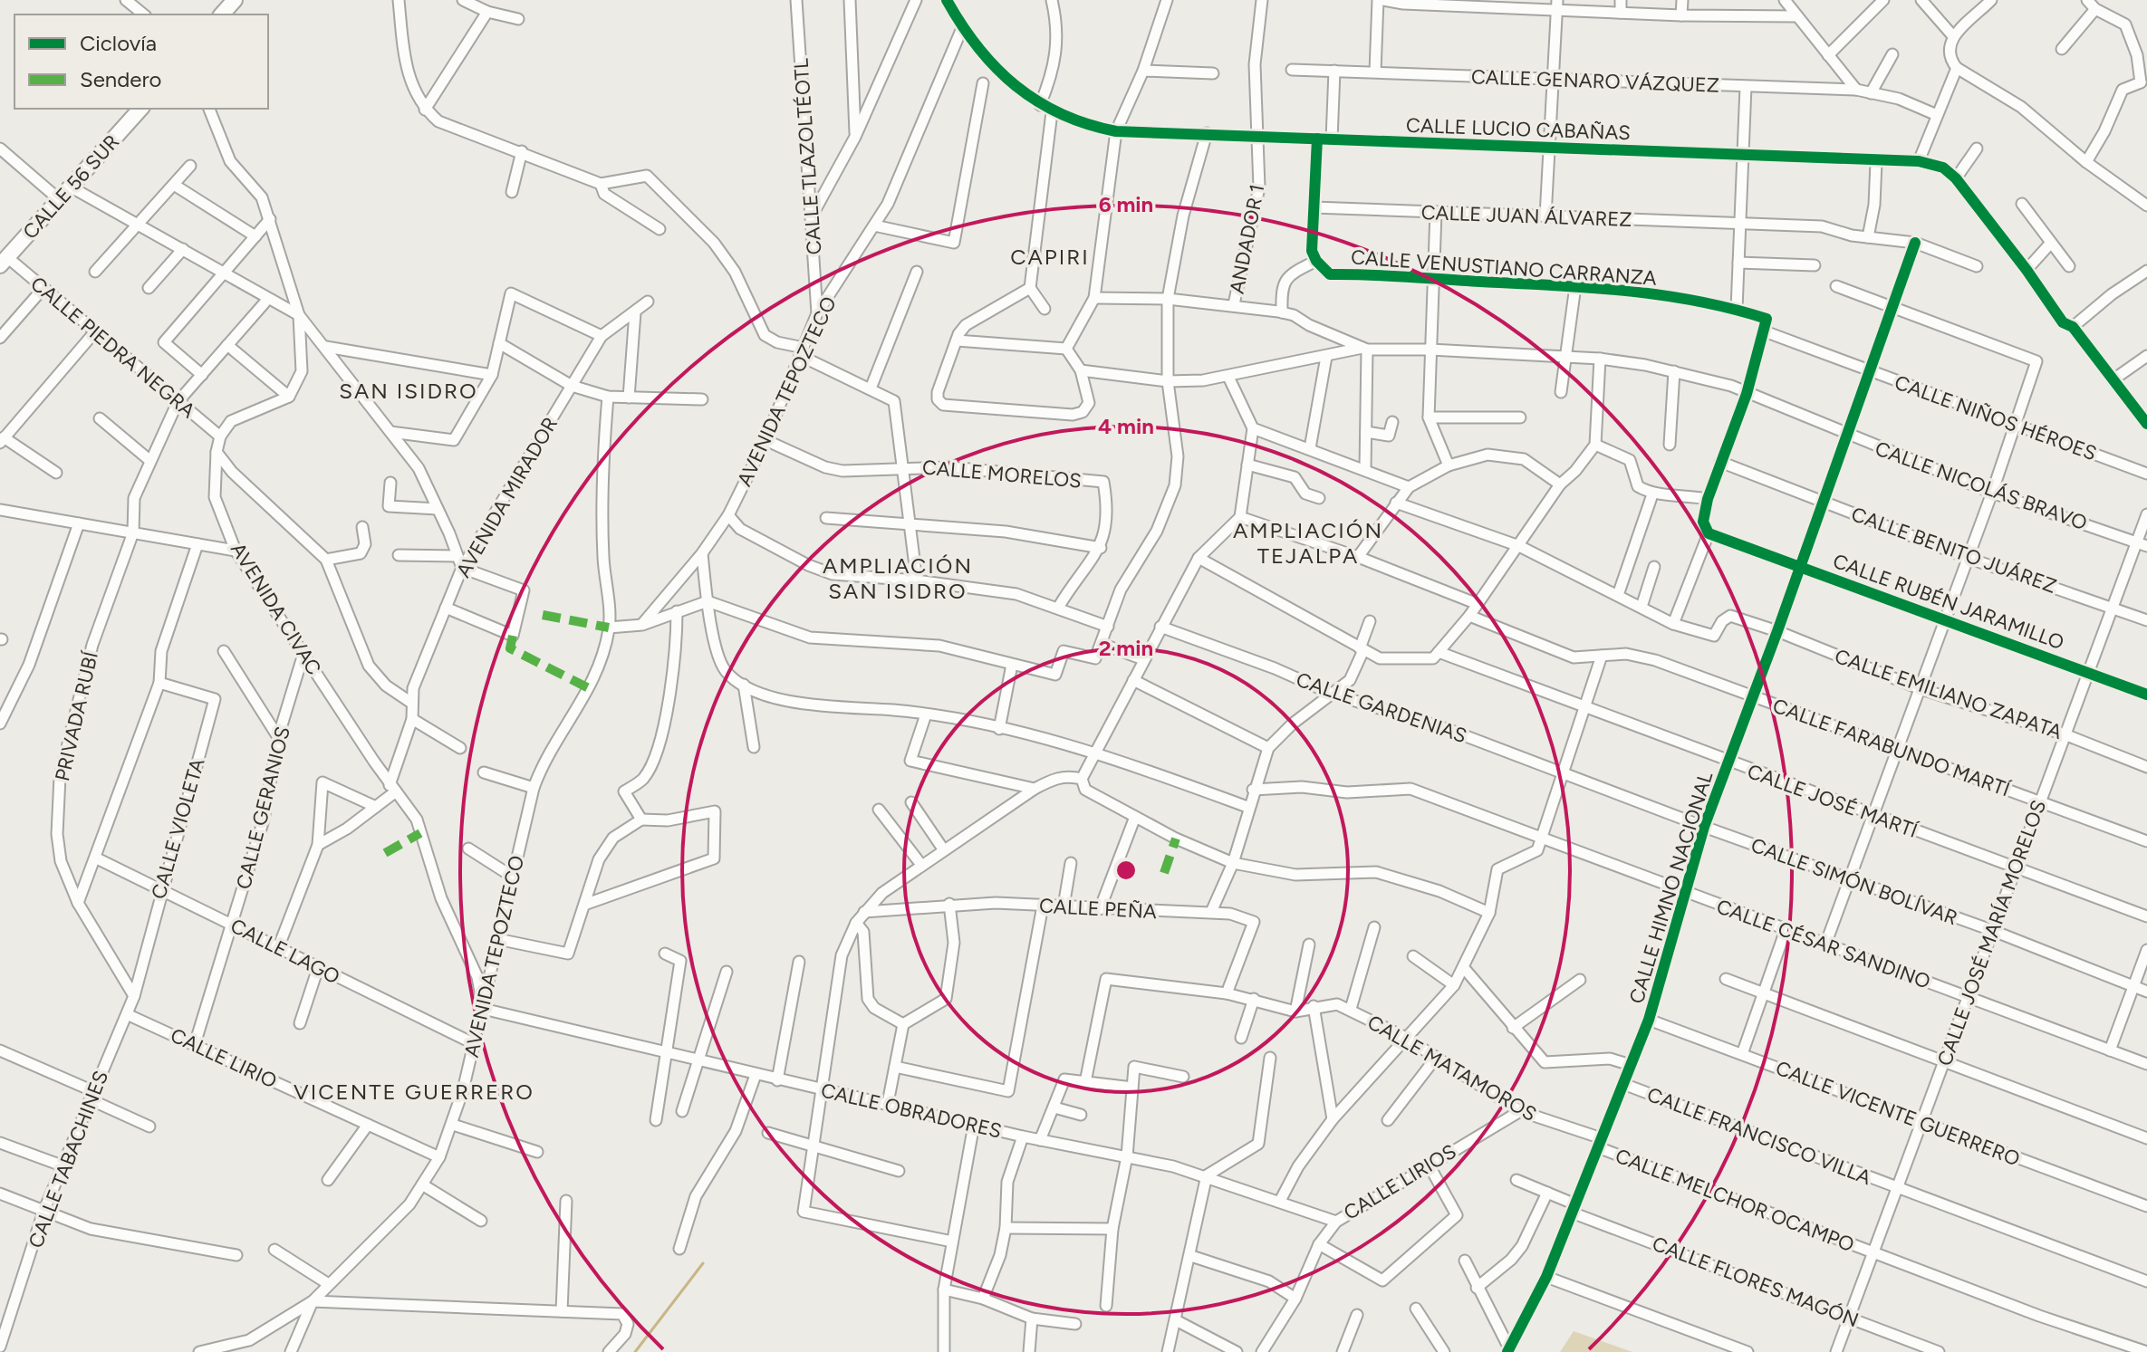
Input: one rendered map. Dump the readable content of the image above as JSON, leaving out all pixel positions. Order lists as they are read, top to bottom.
{
  "streets": {
    "street": [
      "CALLE GENARO VÁZQUEZ",
      "CALLE LUCIO CABAÑAS",
      "CALLE TLAZOLTÉOTL",
      "CALLE 56 SUR",
      "CALLE JUAN ÁLVAREZ",
      "ANDADOR 1",
      "CALLE VENUSTIANO CARRANZA",
      "CALLE PIEDRA NEGRA",
      "AVENIDA TEPOZTECO",
      "CALLE NIÑOS HÉROES",
      "CALLE MORELOS",
      "CALLE NICOLÁS BRAVO",
      "AVENIDA MIRADOR",
      "CALLE BENITO JUÁREZ",
      "CALLE RUBÉN JARAMILLO",
      "AVENIDA CIVAC",
      "CALLE EMILIANO ZAPATA",
      "CALLE GARDENIAS",
      "PRIVADA RUBÍ",
      "CALLE FARABUNDO MARTÍ",
      "CALLE JOSÉ MARTÍ",
      "CALLE GERANIOS",
      "CALLE VIOLETA",
      "CALLE SIMÓN BOLÍVAR",
      "CALLE HIMNO NACIONAL",
      "CALLE PEÑA",
      "CALLE JOSÉ MARÍA MORELOS",
      "CALLE CÉSAR SANDINO",
      "CALLE LAGO",
      "CALLE LIRIO",
      "CALLE MATAMOROS",
      "CALLE OBRADORES",
      "CALLE VICENTE GUERRERO",
      "CALLE FRANCISCO VILLA",
      "CALLE TABACHINES",
      "CALLE LIRIOS",
      "CALLE MELCHOR OCAMPO",
      "CALLE FLORES MAGÓN"
    ]
  },
  "crossings": [
    ["CALLE LUCIO CABAÑAS", "ANDADOR 1"],
    ["CALLE LUCIO CABAÑAS", "AVENIDA TEPOZTECO"],
    ["CALLE TLAZOLTÉOTL", "AVENIDA TEPOZTECO"],
    ["CALLE 56 SUR", "CALLE PIEDRA NEGRA"],
    ["CALLE JUAN ÁLVAREZ", "CALLE HIMNO NACIONAL"],
    ["CALLE VENUSTIANO CARRANZA", "CALLE NIÑOS HÉROES"],
    ["CALLE PIEDRA NEGRA", "AVENIDA CIVAC"],
    ["AVENIDA TEPOZTECO", "CALLE MORELOS"],
    ["AVENIDA TEPOZTECO", "AVENIDA CIVAC"],
    ["AVENIDA TEPOZTECO", "CALLE LAGO"],
    ["AVENIDA TEPOZTECO", "CALLE LIRIO"],
    ["AVENIDA TEPOZTECO", "CALLE OBRADORES"],
    ["CALLE NIÑOS HÉROES", "CALLE HIMNO NACIONAL"],
    ["CALLE NICOLÁS BRAVO", "CALLE HIMNO NACIONAL"],
    ["CALLE NICOLÁS BRAVO", "CALLE JOSÉ MARÍA MORELOS"],
    ["AVENIDA MIRADOR", "AVENIDA CIVAC"],
    ["CALLE BENITO JUÁREZ", "CALLE HIMNO NACIONAL"],
    ["CALLE BENITO JUÁREZ", "CALLE JOSÉ MARÍA MORELOS"],
    ["CALLE RUBÉN JARAMILLO", "CALLE HIMNO NACIONAL"],
    ["CALLE RUBÉN JARAMILLO", "CALLE JOSÉ MARÍA MORELOS"],
    ["AVENIDA CIVAC", "CALLE GERANIOS"],
    ["AVENIDA CIVAC", "CALLE OBRADORES"],
    ["CALLE EMILIANO ZAPATA", "CALLE HIMNO NACIONAL"],
    ["CALLE EMILIANO ZAPATA", "CALLE JOSÉ MARÍA MORELOS"],
    ["CALLE GARDENIAS", "CALLE SIMÓN BOLÍVAR"],
    ["CALLE FARABUNDO MARTÍ", "CALLE HIMNO NACIONAL"],
    ["CALLE FARABUNDO MARTÍ", "CALLE JOSÉ MARÍA MORELOS"],
    ["CALLE JOSÉ MARTÍ", "CALLE HIMNO NACIONAL"],
    ["CALLE JOSÉ MARTÍ", "CALLE JOSÉ MARÍA MORELOS"],
    ["CALLE GERANIOS", "CALLE LAGO"],
    ["CALLE GERANIOS", "CALLE LIRIO"],
    ["CALLE VIOLETA", "CALLE LAGO"],
    ["CALLE VIOLETA", "CALLE LIRIO"],
    ["CALLE VIOLETA", "CALLE TABACHINES"],
    ["CALLE SIMÓN BOLÍVAR", "CALLE HIMNO NACIONAL"],
    ["CALLE SIMÓN BOLÍVAR", "CALLE JOSÉ MARÍA MORELOS"],
    ["CALLE HIMNO NACIONAL", "CALLE CÉSAR SANDINO"],
    ["CALLE HIMNO NACIONAL", "CALLE MATAMOROS"],
    ["CALLE HIMNO NACIONAL", "CALLE VICENTE GUERRERO"],
    ["CALLE HIMNO NACIONAL", "CALLE FRANCISCO VILLA"],
    ["CALLE HIMNO NACIONAL", "CALLE MELCHOR OCAMPO"],
    ["CALLE HIMNO NACIONAL", "CALLE FLORES MAGÓN"],
    ["CALLE JOSÉ MARÍA MORELOS", "CALLE CÉSAR SANDINO"],
    ["CALLE JOSÉ MARÍA MORELOS", "CALLE VICENTE GUERRERO"],
    ["CALLE JOSÉ MARÍA MORELOS", "CALLE FRANCISCO VILLA"],
    ["CALLE JOSÉ MARÍA MORELOS", "CALLE MELCHOR OCAMPO"],
    ["CALLE JOSÉ MARÍA MORELOS", "CALLE FLORES MAGÓN"],
    ["CALLE LIRIO", "CALLE TABACHINES"],
    ["CALLE MATAMOROS", "CALLE LIRIOS"],
    ["CALLE MATAMOROS", "CALLE MELCHOR OCAMPO"],
    ["CALLE OBRADORES", "CALLE LIRIOS"]
  ],
  "districts": [
    "CAPIRI",
    "SAN ISIDRO",
    "AMPLIACIÓN TEJALPA",
    "AMPLIACIÓN SAN ISIDRO",
    "VICENTE GUERRERO"
  ],
  "legend": ["Ciclovía", "Sendero"],
  "rings": ["6 min", "4 min", "2 min"]
}
